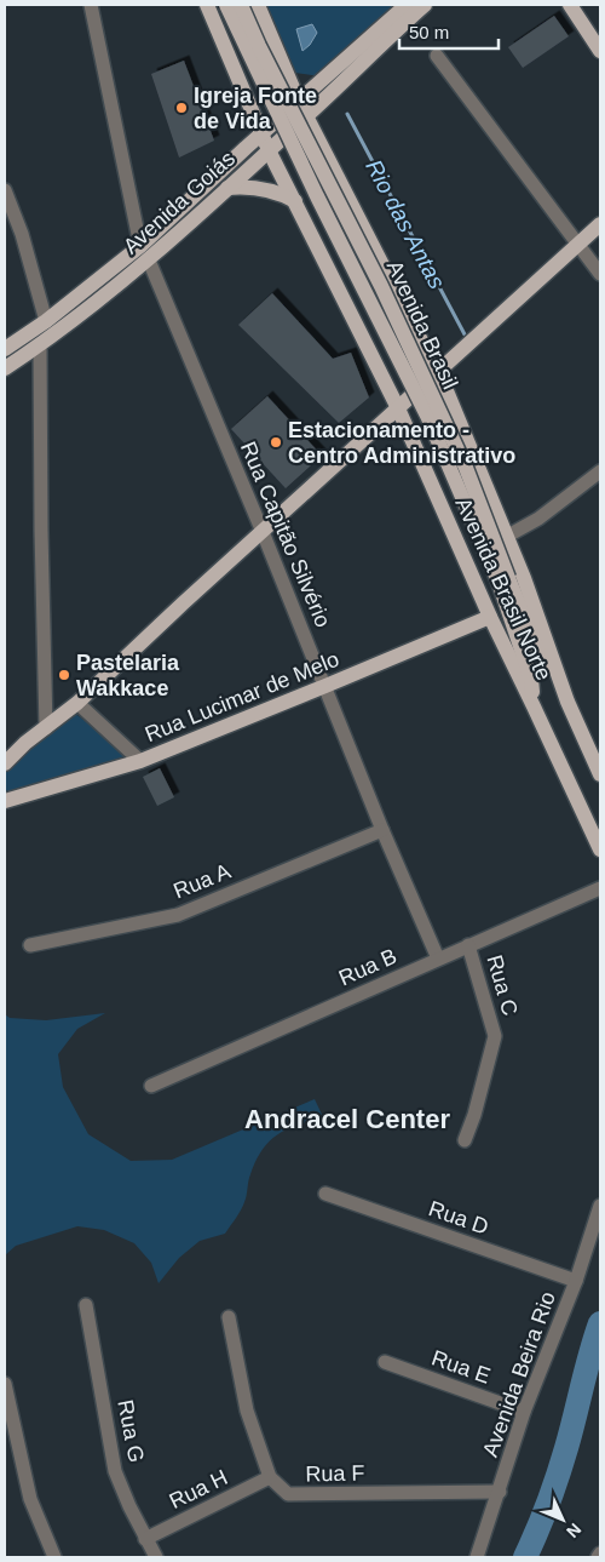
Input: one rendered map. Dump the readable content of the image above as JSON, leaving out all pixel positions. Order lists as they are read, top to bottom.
{
  "streets": {
    "main road": [
      "Avenida Goiás",
      "Avenida Brasil",
      "Avenida Brasil Norte",
      "Rua Lucimar de Melo"
    ],
    "street": [
      "Rua Capitão Silvério",
      "Rua A",
      "Rua B",
      "Rua C",
      "Rua D",
      "Rua E",
      "Avenida Beira Rio",
      "Rua G",
      "Rua F",
      "Rua H"
    ]
  },
  "crossings": [
    ["Avenida Goiás", "Rua Capitão Silvério"],
    ["Avenida Goiás", "Avenida Brasil Norte"],
    ["Avenida Brasil", "Avenida Brasil Norte"],
    ["Rua Capitão Silvério", "Rua Lucimar de Melo"],
    ["Rua Capitão Silvério", "Rua A"],
    ["Rua Capitão Silvério", "Rua B"],
    ["Avenida Brasil Norte", "Rua Lucimar de Melo"],
    ["Rua B", "Rua C"],
    ["Rua D", "Avenida Beira Rio"],
    ["Rua E", "Avenida Beira Rio"],
    ["Avenida Beira Rio", "Rua F"],
    ["Rua G", "Rua H"],
    ["Rua F", "Rua H"]
  ],
  "districts": ["Andracel Center"],
  "water": ["Rio das Antas"],
  "places": ["Igreja Fonte de Vida", "Estacionamento - Centro Administrativo", "Pastelaria Wakkace"],
  "scale_bar": "50 m",
  "north": "bottom right"
}
